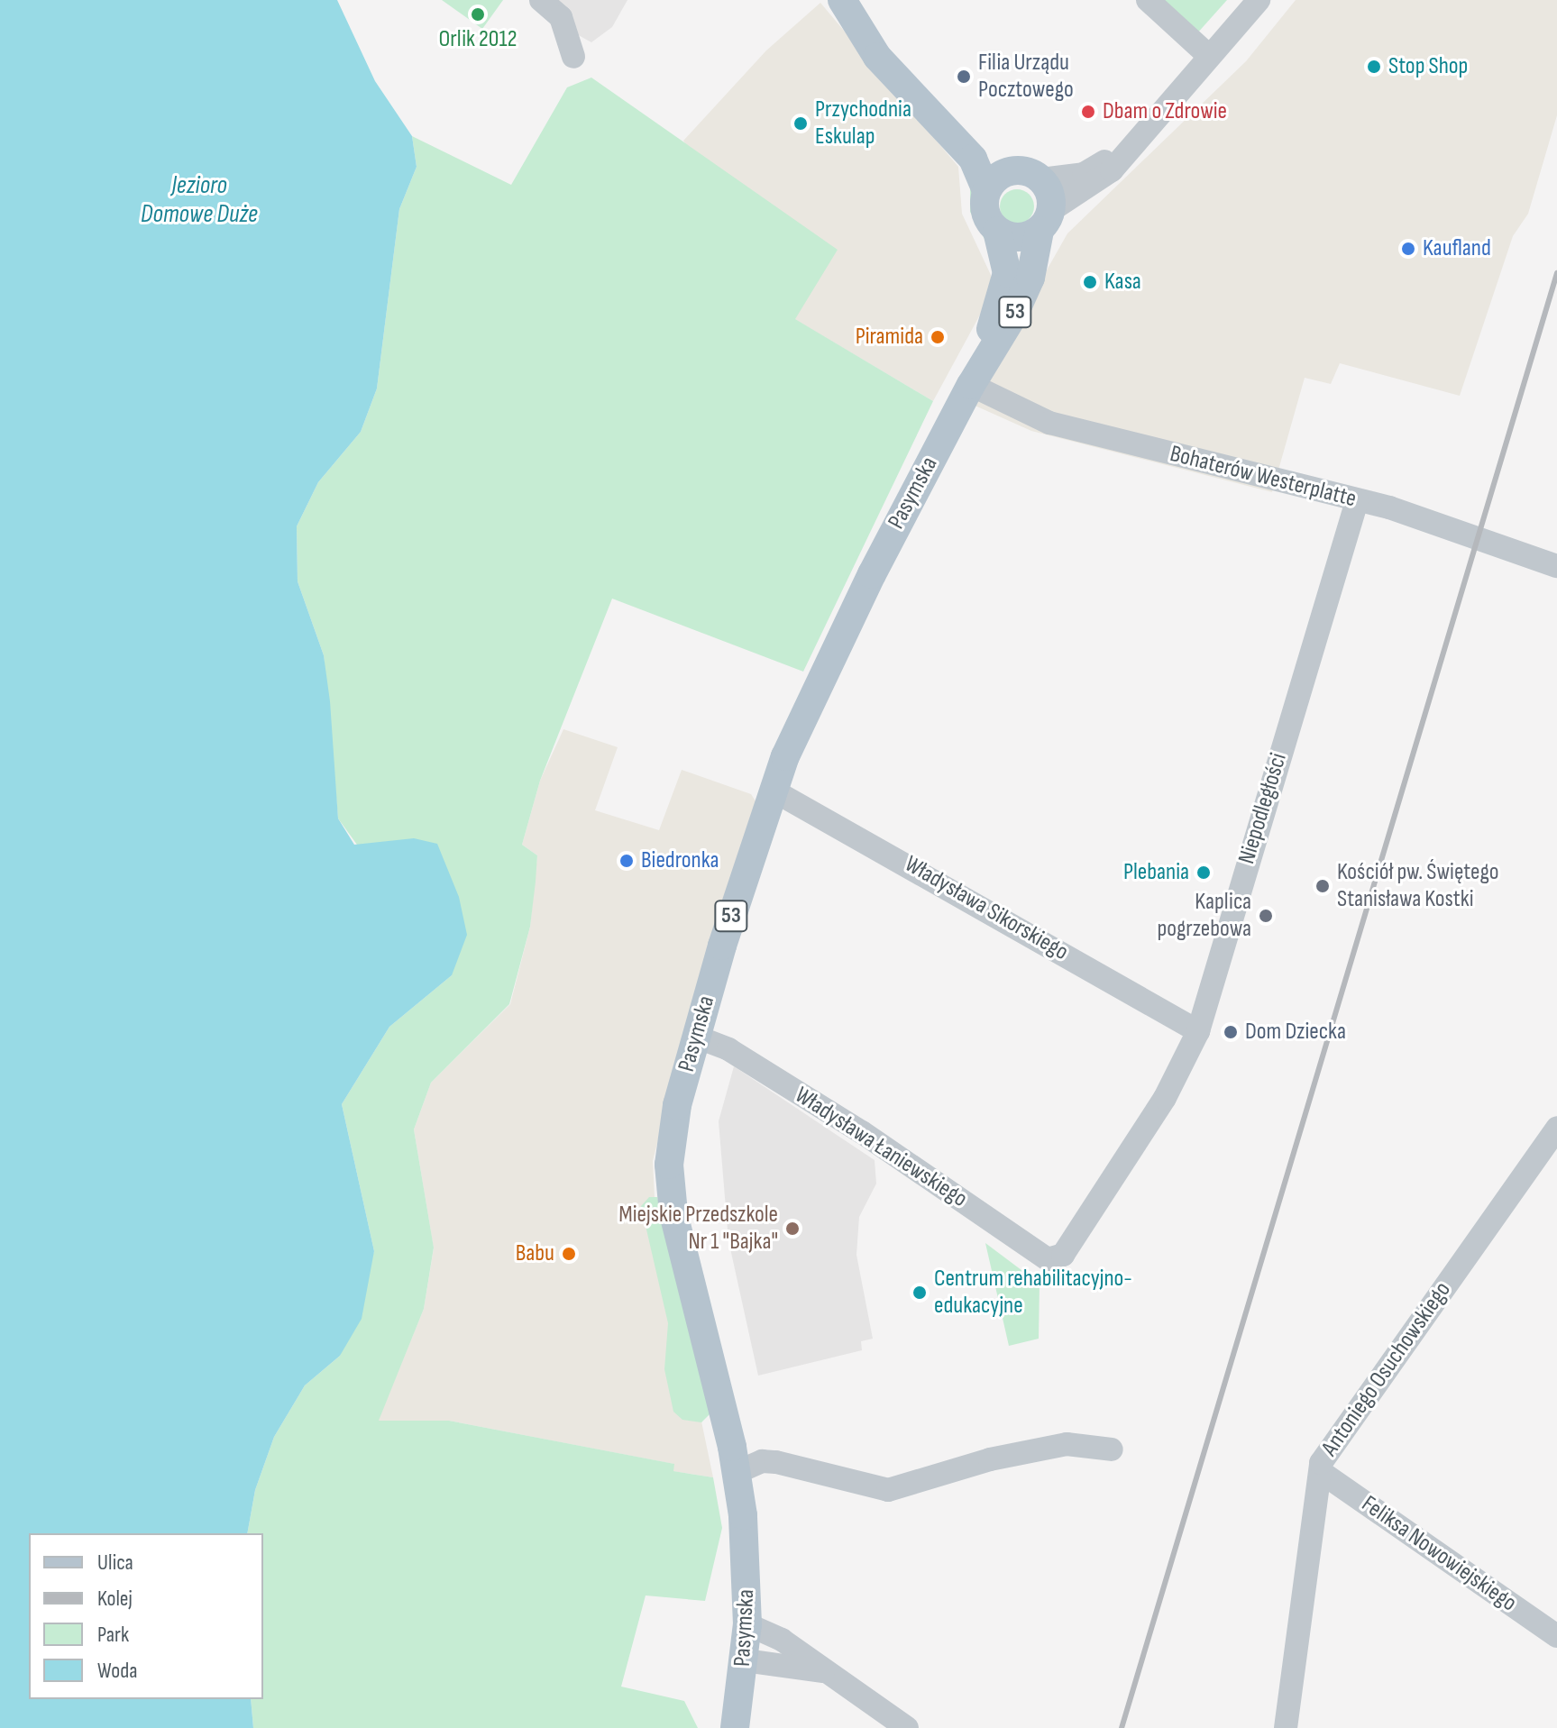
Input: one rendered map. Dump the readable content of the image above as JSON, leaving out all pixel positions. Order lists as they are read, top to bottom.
{
  "streets": {
    "main road": ["53", "Pasymska"],
    "street": [
      "Bohaterów Westerplatte",
      "Niepodległości",
      "Władysława Sikorskiego",
      "Władysława Łaniewskiego",
      "Antoniego Osuchowskiego",
      "Feliksa Nowowiejskiego"
    ]
  },
  "crossings": [
    ["53", "Pasymska"],
    ["Bohaterów Westerplatte", "Pasymska"],
    ["Bohaterów Westerplatte", "Niepodległości"],
    ["Pasymska", "Władysława Sikorskiego"],
    ["Pasymska", "Władysława Łaniewskiego"],
    ["Niepodległości", "Władysława Sikorskiego"],
    ["Niepodległości", "Władysława Łaniewskiego"],
    ["Antoniego Osuchowskiego", "Feliksa Nowowiejskiego"]
  ],
  "water": ["Jezioro Domowe Duże"],
  "places": [
    "Orlik 2012",
    "Stop Shop",
    "Filia Urządu Pocztowego",
    "Dbam o Zdrowie",
    "Przychodnia Eskulap",
    "Kaufland",
    "Kasa",
    "Piramida",
    "Biedronka",
    "Plebania",
    "Kościół pw. Świętego Stanisława Kostki",
    "Kaplica pogrzebowa",
    "Dom Dziecka",
    "Miejskie Przedszkole Nr 1 \"Bajka\"",
    "Babu",
    "Centrum rehabilitacyjno- edukacyjne"
  ],
  "legend": [
    "Ulica",
    "Kolej",
    "Park",
    "Woda"
  ]
}
